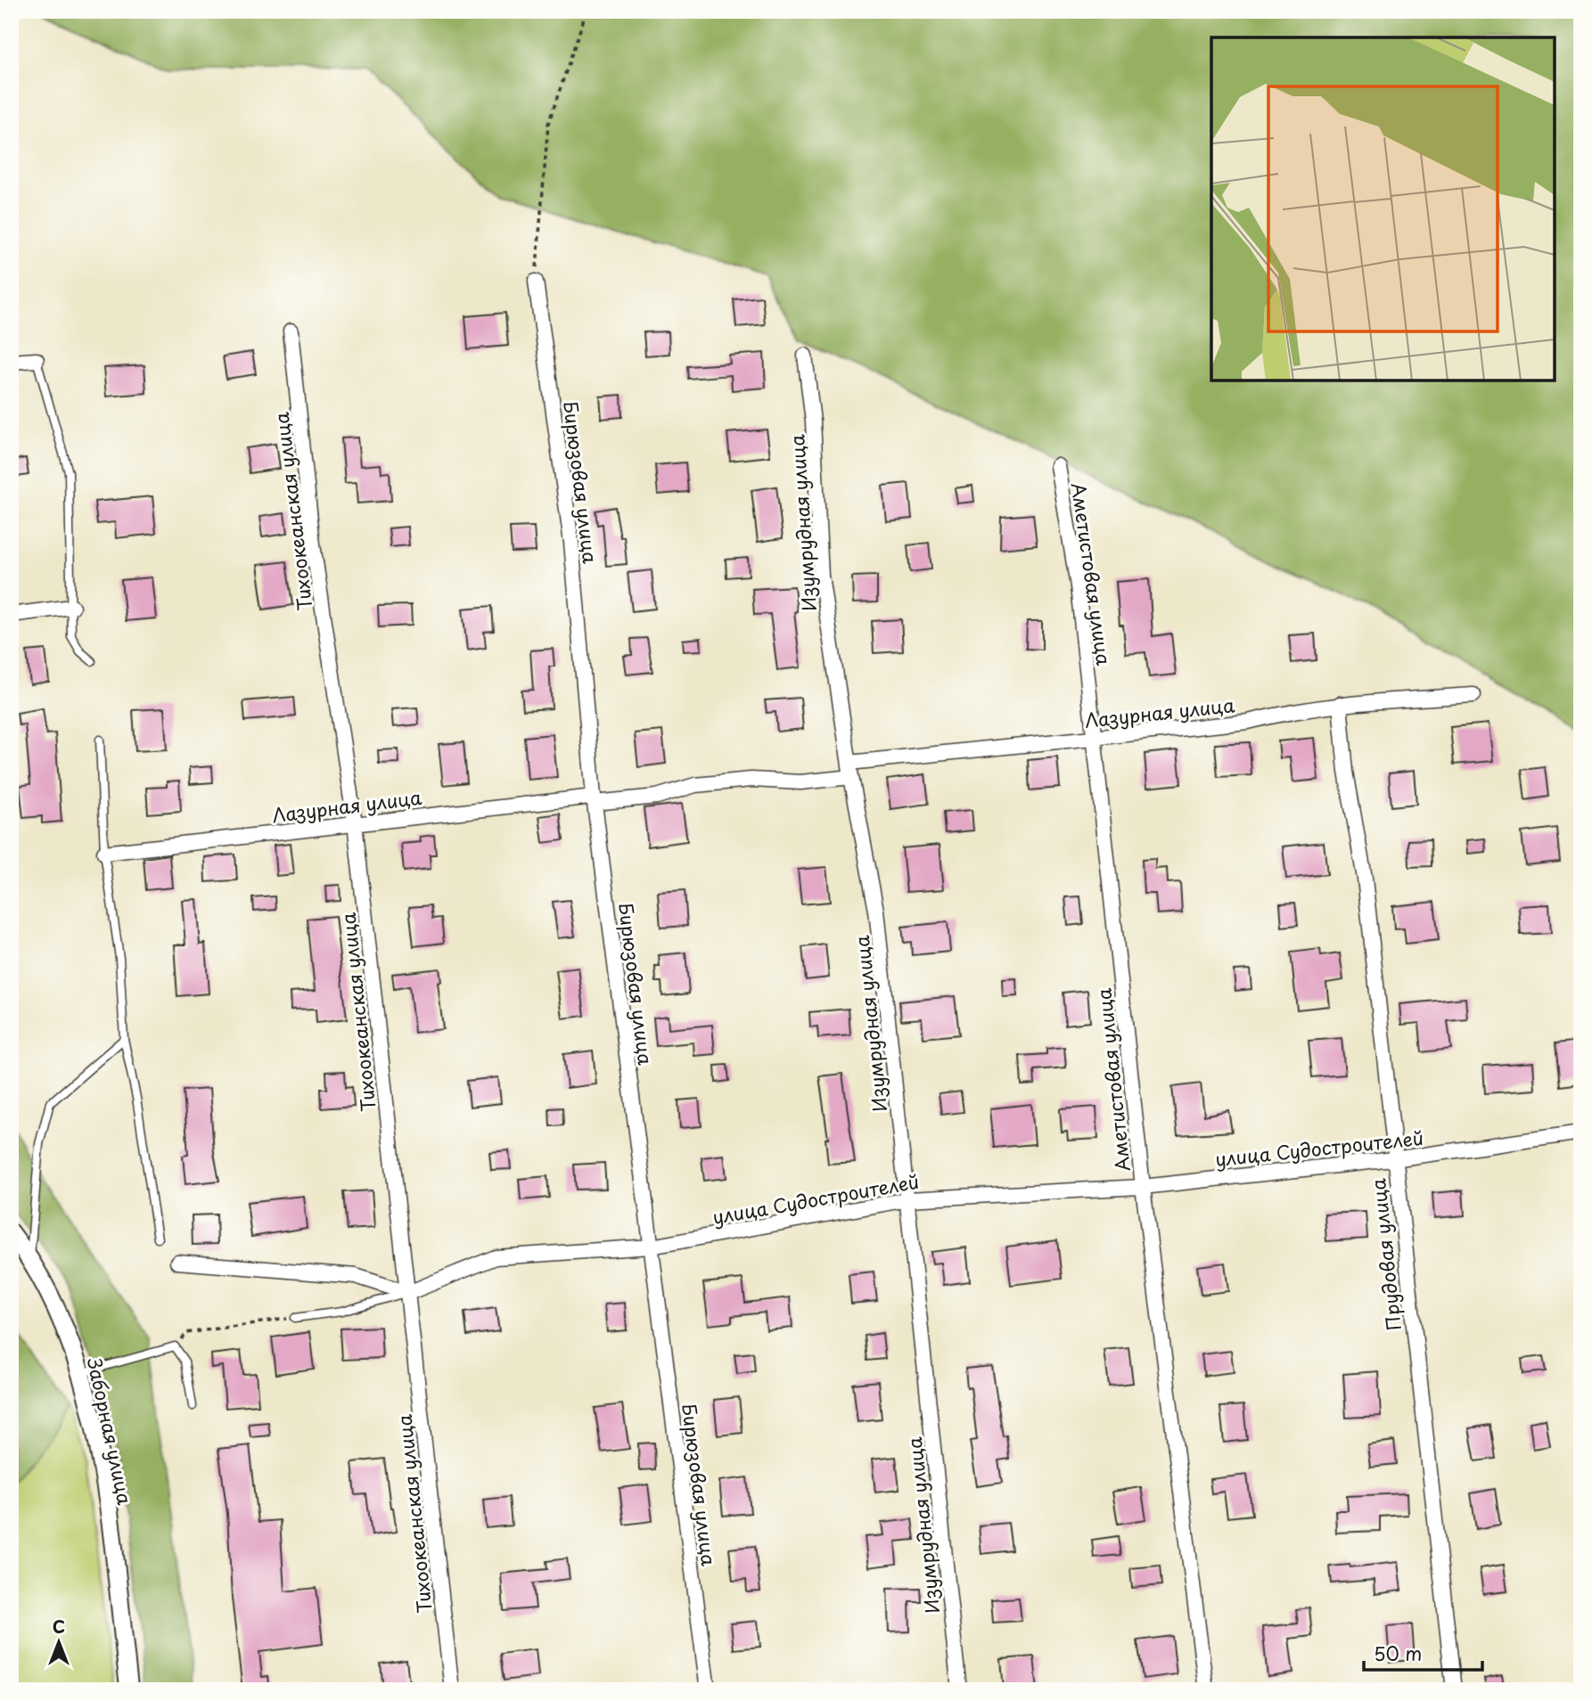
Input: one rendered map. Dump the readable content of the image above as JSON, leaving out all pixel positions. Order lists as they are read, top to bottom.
{
  "streets": {
    "street": [
      "Бирюзовая улица",
      "Тихоокеанская улица",
      "Изумрудная улица",
      "Аметистовая улица",
      "Лазурная улица",
      "улица Судостроителей",
      "Прудовая улица",
      "Заборная улица"
    ]
  },
  "crossings": [
    ["Бирюзовая улица", "Лазурная улица"],
    ["Бирюзовая улица", "улица Судостроителей"],
    ["Тихоокеанская улица", "Лазурная улица"],
    ["Тихоокеанская улица", "улица Судостроителей"],
    ["Изумрудная улица", "Лазурная улица"],
    ["Изумрудная улица", "улица Судостроителей"],
    ["Аметистовая улица", "Лазурная улица"],
    ["Аметистовая улица", "улица Судостроителей"],
    ["Лазурная улица", "Прудовая улица"],
    ["улица Судостроителей", "Прудовая улица"]
  ],
  "scale_bar": "50 m",
  "north": "top"
}
